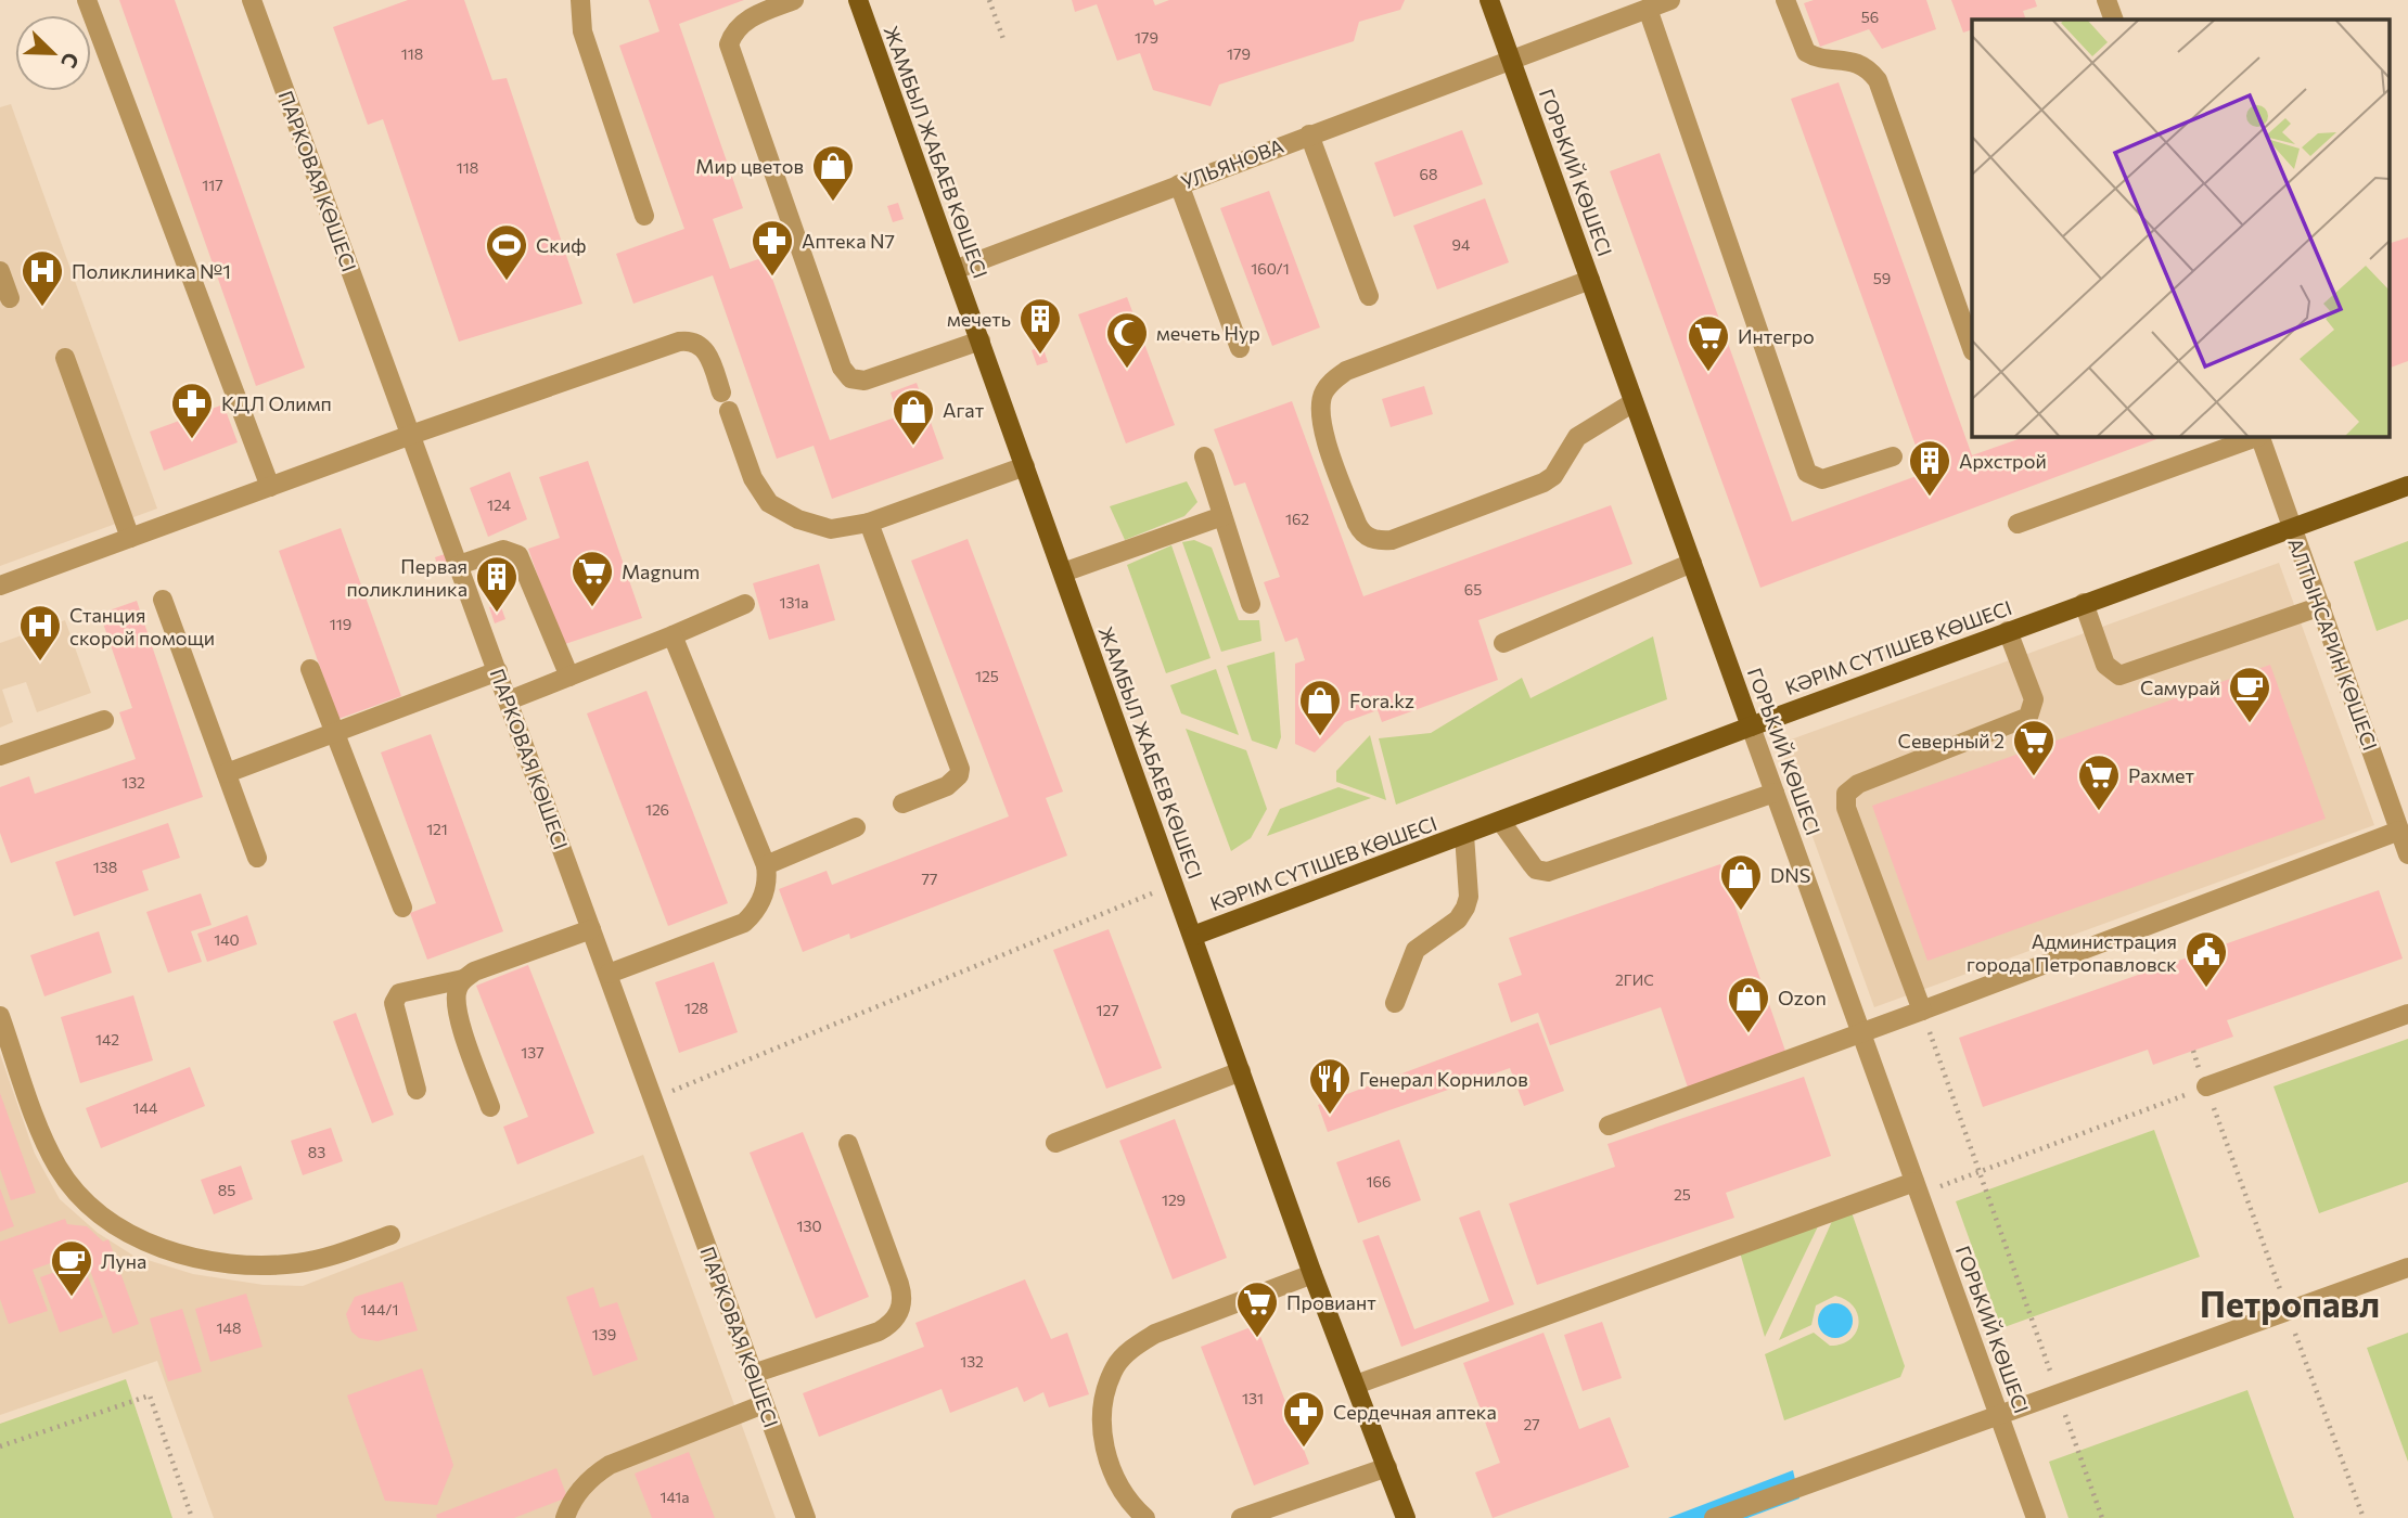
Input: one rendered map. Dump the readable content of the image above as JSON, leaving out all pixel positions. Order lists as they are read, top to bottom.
{
  "streets": {
    "main road": ["ЖАМБЫЛ ЖАБАЕВ КӨШЕСІ", "ГОРЬКИЙ КӨШЕСІ", "КӘРІМ СҮТІШЕВ КӨШЕСІ"],
    "street": ["УЛЬЯНОВА", "ПАРКОВАЯ КӨШЕСІ", "АЛТЫНСАРИН КӨШЕСІ"]
  },
  "crossings": [
    ["ЖАМБЫЛ ЖАБАЕВ КӨШЕСІ", "УЛЬЯНОВА"],
    ["ЖАМБЫЛ ЖАБАЕВ КӨШЕСІ", "КӘРІМ СҮТІШЕВ КӨШЕСІ"],
    ["УЛЬЯНОВА", "ГОРЬКИЙ КӨШЕСІ"],
    ["ГОРЬКИЙ КӨШЕСІ", "КӘРІМ СҮТІШЕВ КӨШЕСІ"],
    ["АЛТЫНСАРИН КӨШЕСІ", "КӘРІМ СҮТІШЕВ КӨШЕСІ"]
  ],
  "districts": ["Петропавл"],
  "places": {
    "shop": [
      "Мир цветов",
      "Агат",
      "Fora.kz",
      "DNS",
      "Ozon"
    ],
    "pharmacy": ["Аптека N7", "КДЛ Олимп", "Сердечная аптека"],
    "sports": ["Скиф"],
    "hospital": ["Поликлиника №1", "Станция скорой помощи"],
    "building": ["мечеть", "Архстрой", "Первая поликлиника"],
    "mosque": ["мечеть Нур"],
    "supermarket": [
      "Интегро",
      "Magnum",
      "Северный 2",
      "Рахмет",
      "Провиант"
    ],
    "cafe": ["Самурай", "Луна"],
    "public building": ["Администрация города Петропавловск"],
    "restaurant": ["Генерал Корнилов"]
  },
  "house_numbers": [
    "56",
    "179",
    "118",
    "179",
    "118",
    "68",
    "117",
    "94",
    "160/1",
    "59",
    "124",
    "162",
    "65",
    "131а",
    "119",
    "125",
    "132",
    "126",
    "121",
    "138",
    "77",
    "140",
    "2ГИС",
    "128",
    "127",
    "142",
    "137",
    "144",
    "83",
    "166",
    "85",
    "25",
    "129",
    "130",
    "144/1",
    "148",
    "139",
    "132",
    "131",
    "27",
    "141а"
  ],
  "north": "bottom right"
}
